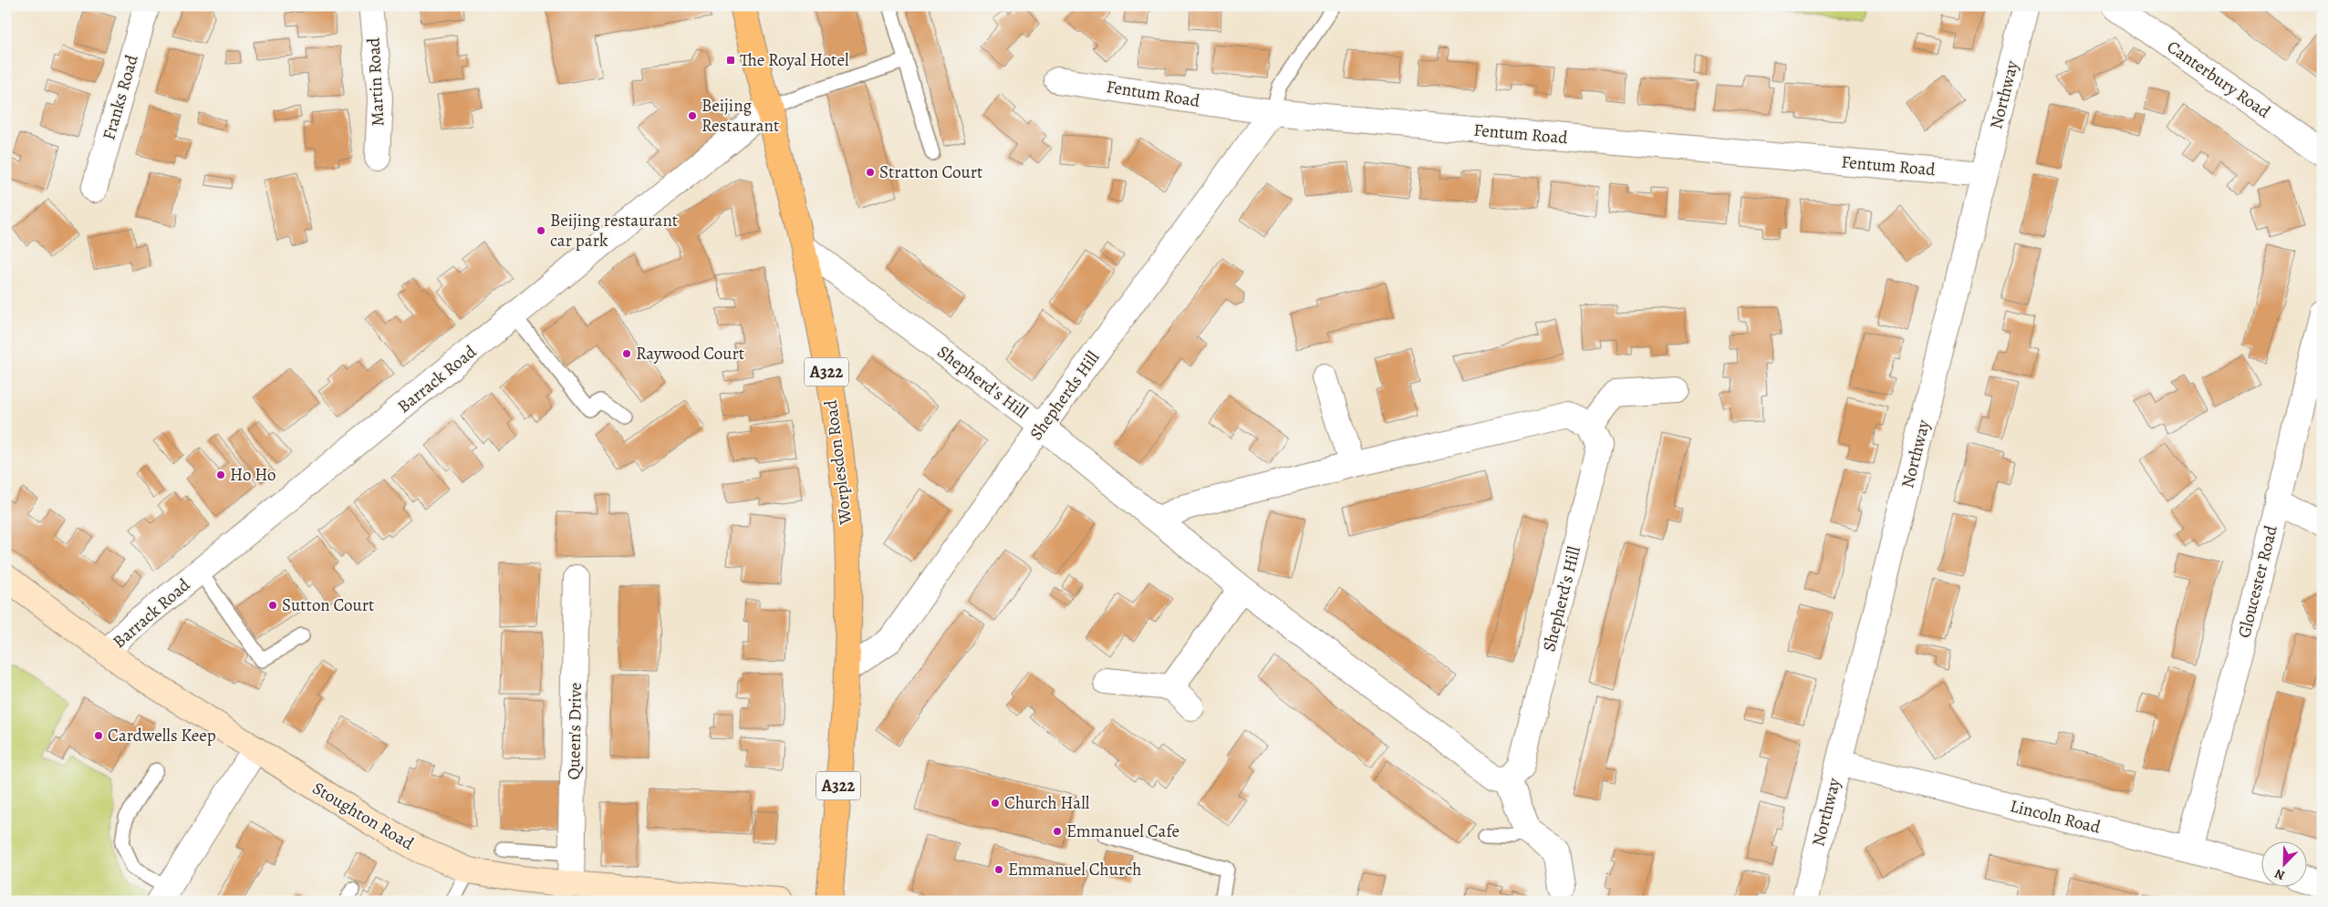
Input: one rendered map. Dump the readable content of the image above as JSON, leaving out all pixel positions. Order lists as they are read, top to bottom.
{
  "streets": {
    "main road": ["A322", "Worplesdon Road"],
    "street": [
      "Canterbury Road",
      "Martin Road",
      "Fentum Road",
      "Northway",
      "Franks Road",
      "Barrack Road",
      "Shepherd's Hill",
      "Shepherds Hill",
      "Gloucester Road",
      "Queen's Drive",
      "Stoughton Road",
      "Lincoln Road"
    ]
  },
  "crossings": [
    ["Fentum Road", "Northway"],
    ["Fentum Road", "Shepherds Hill"],
    ["Northway", "Lincoln Road"],
    ["Barrack Road", "Worplesdon Road"],
    ["Barrack Road", "Stoughton Road"],
    ["Shepherd's Hill", "Shepherds Hill"],
    ["Shepherd's Hill", "Worplesdon Road"],
    ["Shepherds Hill", "Worplesdon Road"],
    ["Gloucester Road", "Lincoln Road"],
    ["Queen's Drive", "Stoughton Road"]
  ],
  "places": {
    "transit": ["The Royal Hotel"],
    "other": [
      "Beijing Restaurant",
      "Stratton Court",
      "Beijing restaurant car park",
      "Raywood Court",
      "Ho Ho",
      "Sutton Court",
      "Cardwells Keep",
      "Church Hall",
      "Emmanuel Cafe",
      "Emmanuel Church"
    ]
  },
  "north": "bottom left"
}
